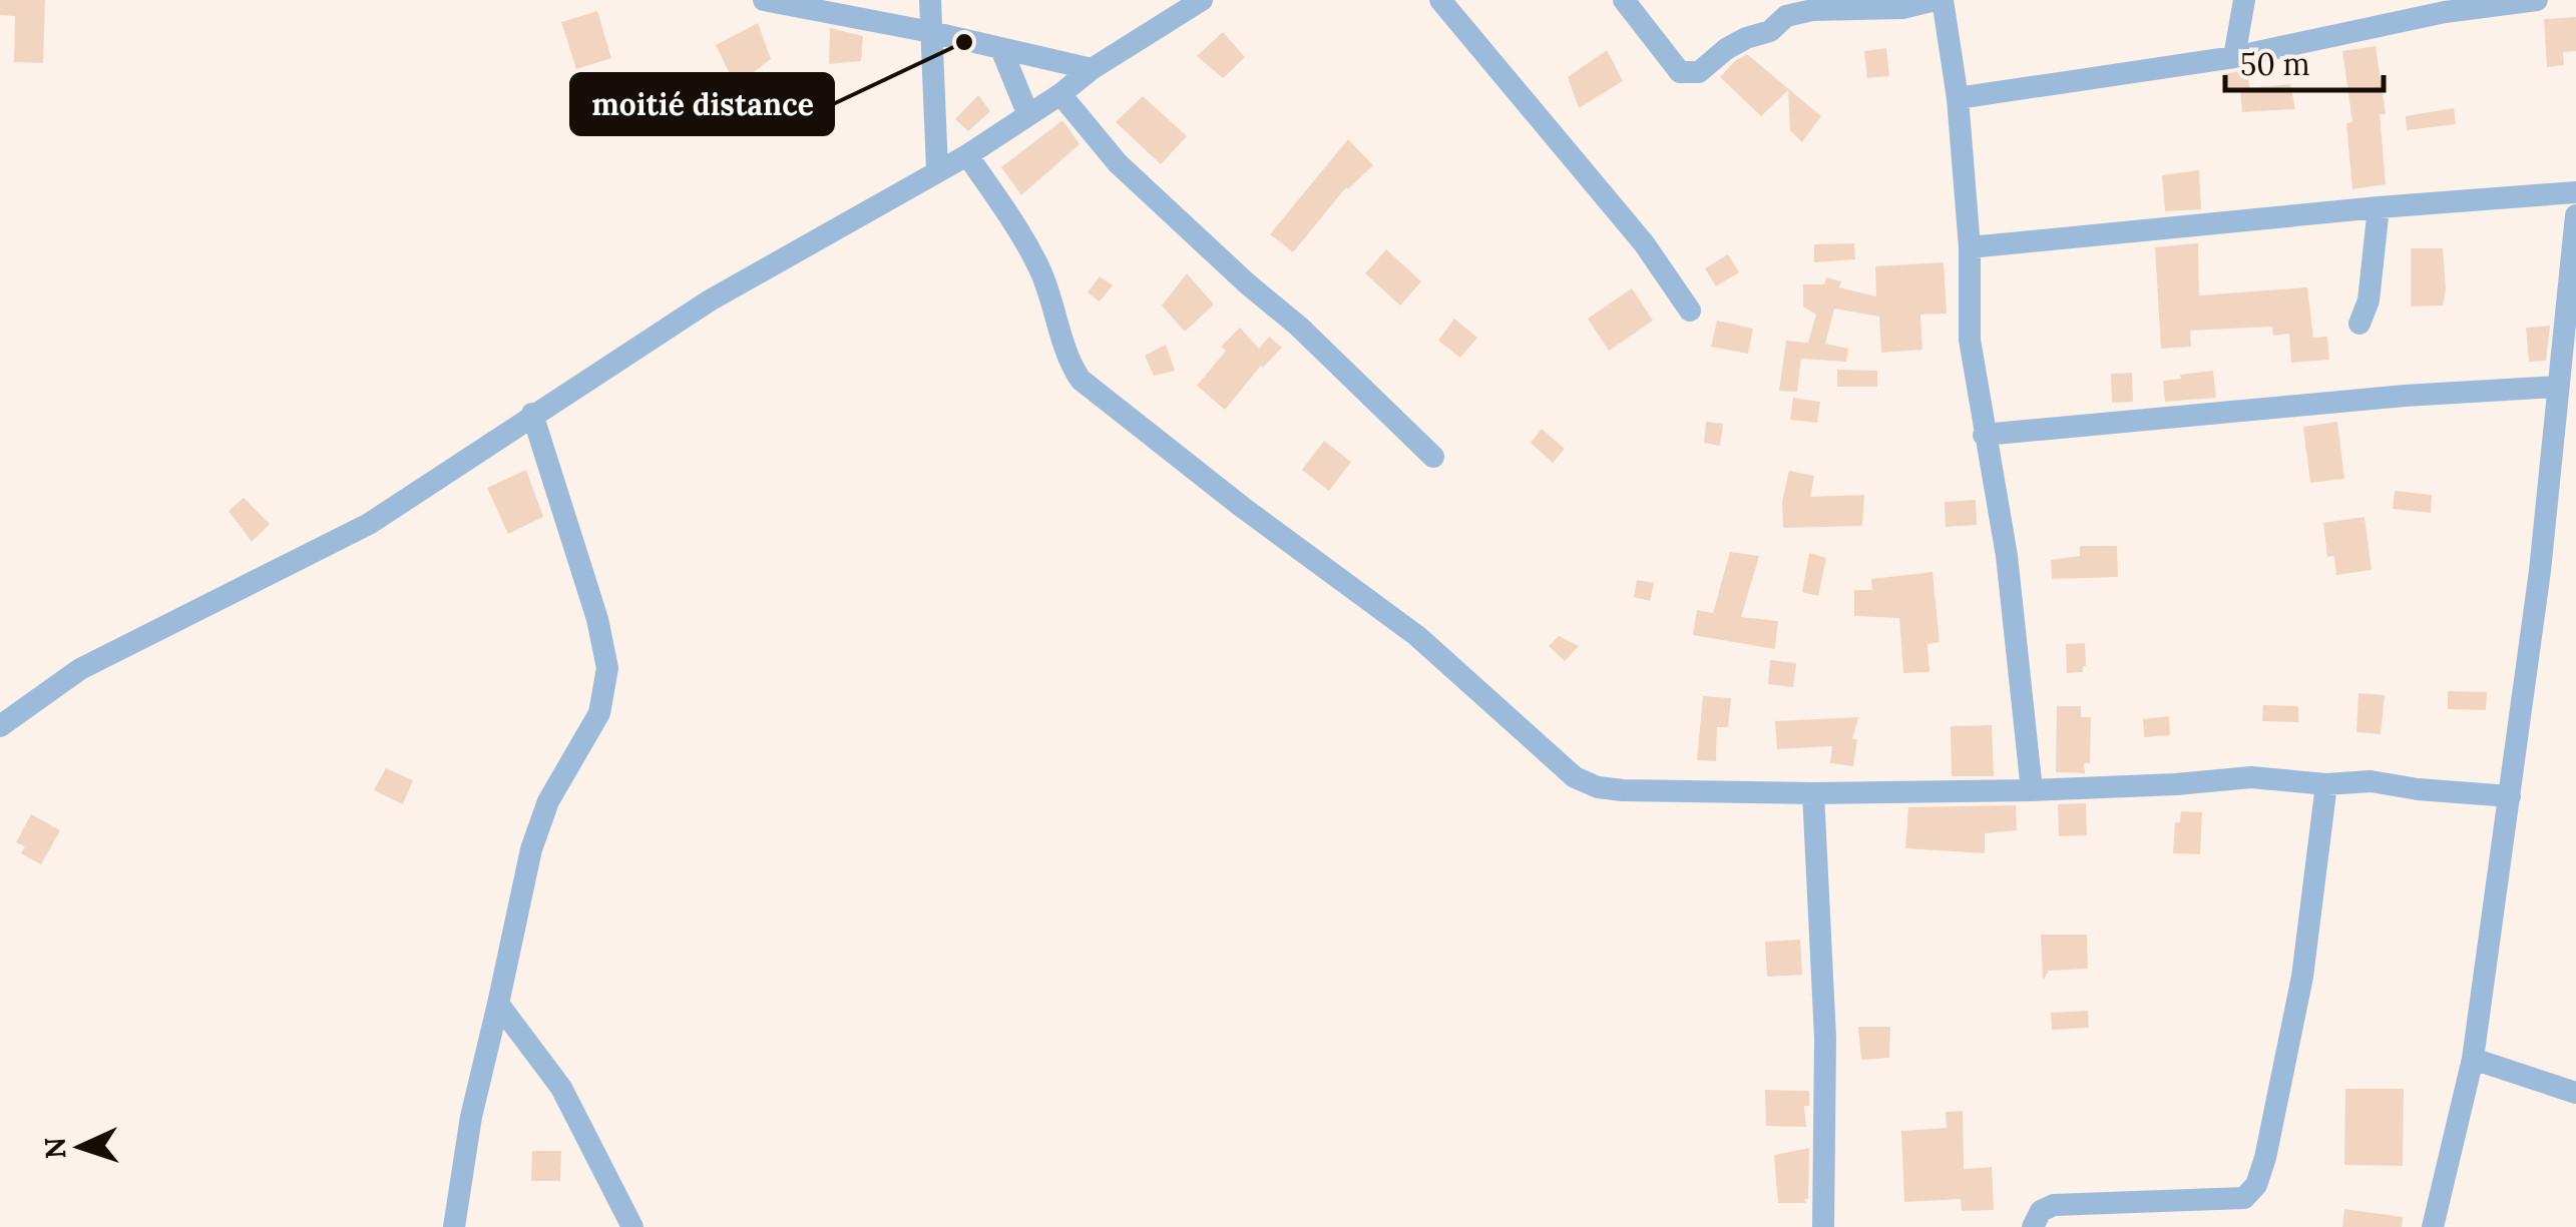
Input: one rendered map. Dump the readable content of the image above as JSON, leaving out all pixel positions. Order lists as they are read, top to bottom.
{
  "places": ["moitié distance"],
  "scale_bar": "50 m",
  "north": "left"
}
